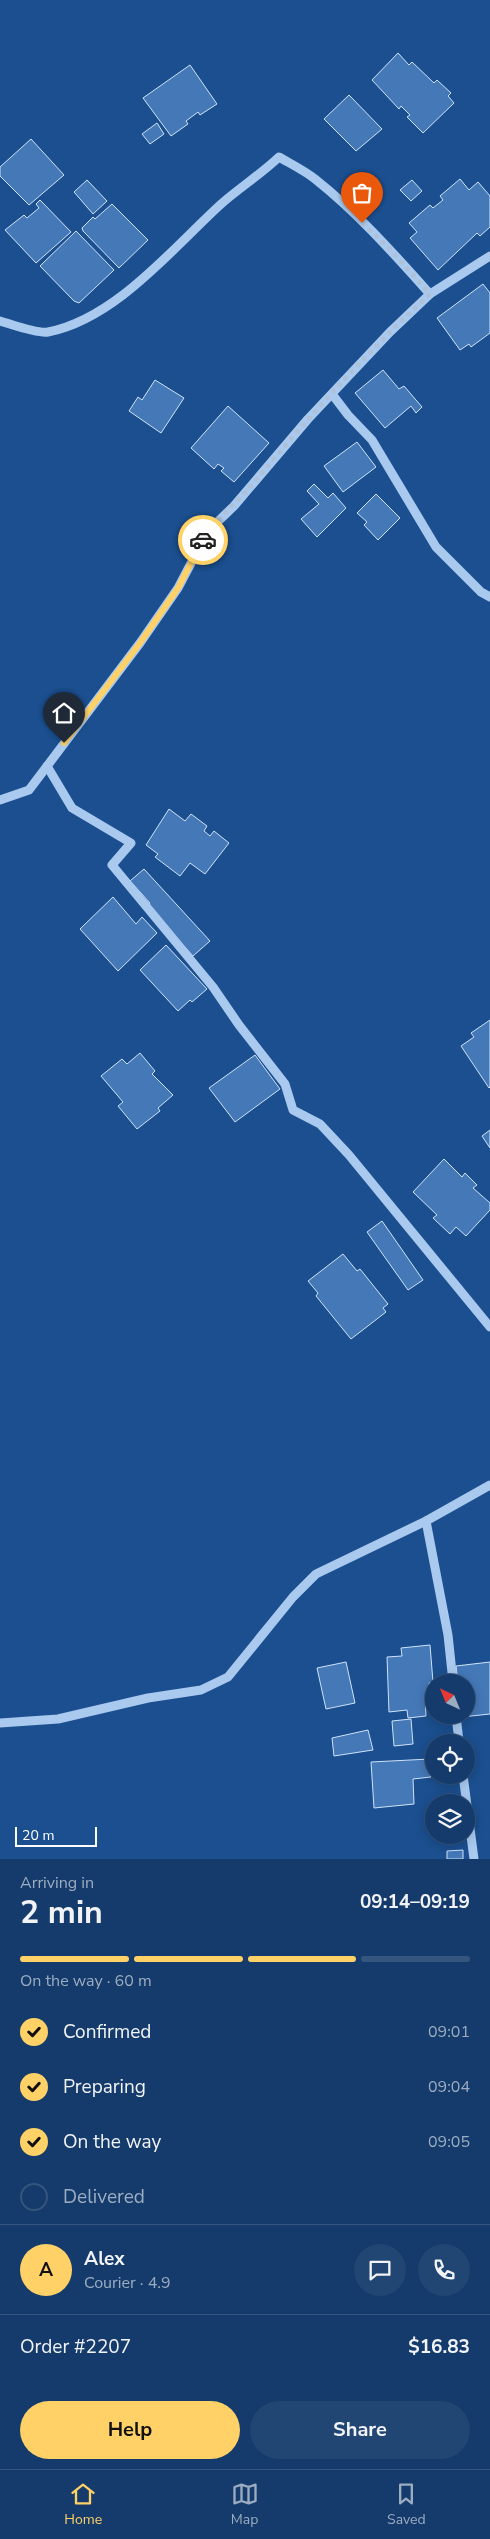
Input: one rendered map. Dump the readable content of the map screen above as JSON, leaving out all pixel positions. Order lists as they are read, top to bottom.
{
  "scale_bar": "20 m",
  "north": "top left",
  "page": {
    "scale": "20 m",
    "heading": ["2 min", "Arriving in", "09:14–09:19"],
    "panel": [
      "Alex",
      "Courier · 4.9",
      "Order #2207",
      "$16.83"
    ],
    "bar": "On the way · 60 m",
    "list": [
      ["Confirmed", "09:01"],
      ["Preparing", "09:04"],
      ["On the way", "09:05"],
      "Delivered"
    ],
    "round": "A",
    "buttons": ["Help", "Share"],
    "tabs": ["Home", "Map", "Saved"]
  }
}
